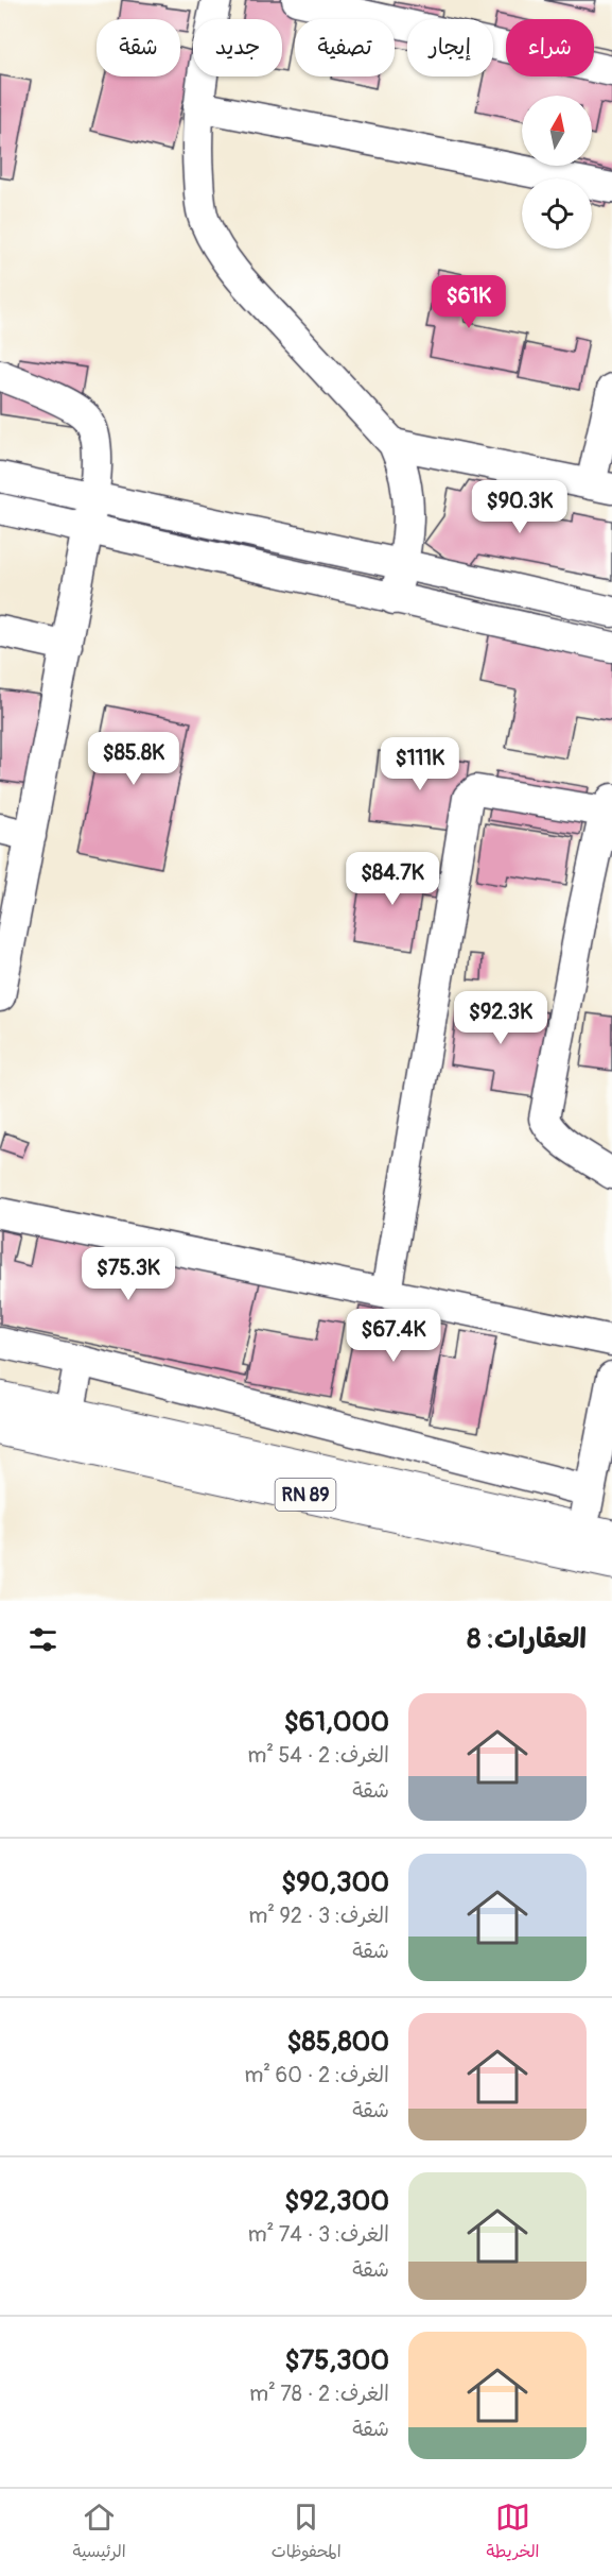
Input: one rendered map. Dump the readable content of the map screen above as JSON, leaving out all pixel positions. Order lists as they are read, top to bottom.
{
  "streets": {
    "main road": ["RN 89"]
  },
  "north": "top",
  "page": {
    "chip": [
      "شراء",
      "إيجار",
      "تصفية",
      "جديد",
      "شقة"
    ],
    "price": [
      "$61K",
      "$90.3K",
      "$85.8K",
      "$111K",
      "$84.7K",
      "$92.3K",
      "$75.3K",
      "$67.4K"
    ],
    "heading": "العقارات: 8",
    "list": [
      {
        "name": "$61,000",
        "note": "الغرف: 2 · 54 m² · شقة"
      },
      {
        "name": "$90,300",
        "note": "الغرف: 3 · 92 m² · شقة"
      },
      {
        "name": "$85,800",
        "note": "الغرف: 2 · 60 m² · شقة"
      },
      {
        "name": "$92,300",
        "note": "الغرف: 3 · 74 m² · شقة"
      },
      {
        "name": "$75,300",
        "note": "الغرف: 2 · 78 m² · شقة"
      }
    ],
    "tabs": ["الخريطة", "المحفوظات", "الرئيسية"]
  }
}
